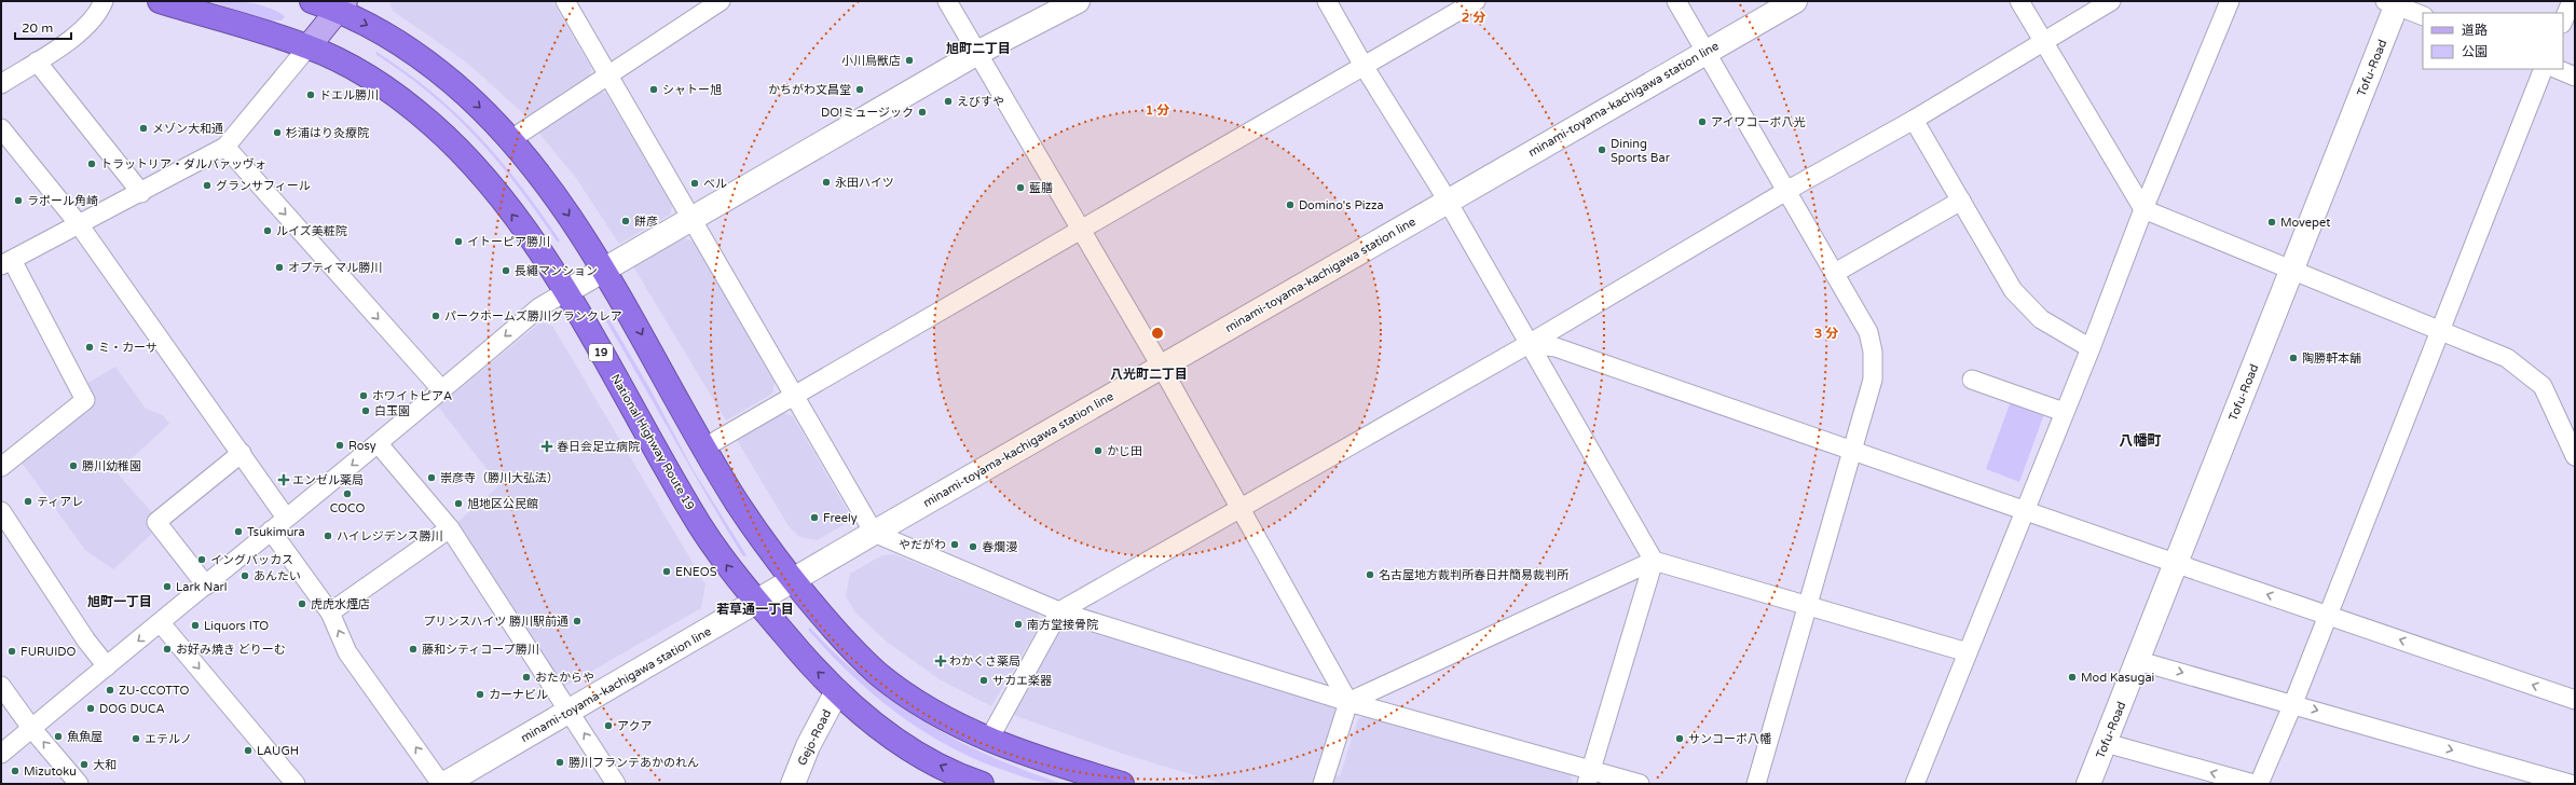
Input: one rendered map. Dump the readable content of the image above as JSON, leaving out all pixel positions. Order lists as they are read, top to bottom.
{
  "streets": {
    "highway": ["19", "National Highway Route 19"],
    "main road": ["Tofu-Road", "minami-toyama-kachigawa station line", "Gejo-Road"]
  },
  "crossings": [
    ["minami-toyama-kachigawa station line", "National Highway Route 19"],
    ["National Highway Route 19", "Gejo-Road"]
  ],
  "districts": [
    "旭町二丁目",
    "八光町二丁目",
    "八幡町",
    "旭町一丁目",
    "若草通一丁目"
  ],
  "places": {
    "other": [
      "小川鳥獣店",
      "シャトー旭",
      "かちがわ文昌堂",
      "ドエル勝川",
      "えびすや",
      "DO!ミュージック",
      "アイワコーポ八光",
      "メゾン大和通",
      "杉浦はり灸療院",
      "Dining Sports Bar",
      "トラットリア・ダルバァッヴォ",
      "永田ハイツ",
      "ベル",
      "グランサフィール",
      "藍膳",
      "ラポール角崎",
      "Domino's Pizza",
      "餅彦",
      "Movepet",
      "ルイズ美粧院",
      "イトーピア勝川",
      "オプティマル勝川",
      "長繩マンション",
      "パークホームズ勝川グランクレア",
      "ミ・カーサ",
      "陶勝軒本舗",
      "ホワイトピアA",
      "白玉園",
      "Rosy",
      "かじ田",
      "勝川幼稚園",
      "崇彦寺（勝川大弘法）",
      "COCO",
      "ティアレ",
      "旭地区公民館",
      "Freely",
      "Tsukimura",
      "ハイレジデンス勝川",
      "やだがわ",
      "春爛漫",
      "イングバッカス",
      "ENEOS",
      "名古屋地方裁判所春日井簡易裁判所",
      "あんたい",
      "Lark Narl",
      "虎虎水煙店",
      "プリンスハイツ 勝川駅前通",
      "南方堂接骨院",
      "Liquors ITO",
      "お好み焼き どりーむ",
      "藤和シティコープ勝川",
      "FURUIDO",
      "おたからや",
      "Mod Kasugai",
      "サカエ楽器",
      "ZU-CCOTTO",
      "カーナビル",
      "DOG DUCA",
      "アクア",
      "魚魚屋",
      "エテルノ",
      "サンコーポ八幡",
      "LAUGH",
      "勝川フランテあかのれん",
      "大和",
      "Mizutoku"
    ],
    "health": ["春日会足立病院", "エンゼル薬局", "わかくさ薬局"]
  },
  "legend": ["道路", "公園"],
  "scale_bar": "20 m",
  "rings": ["2 分", "1 分", "3 分"]
}
